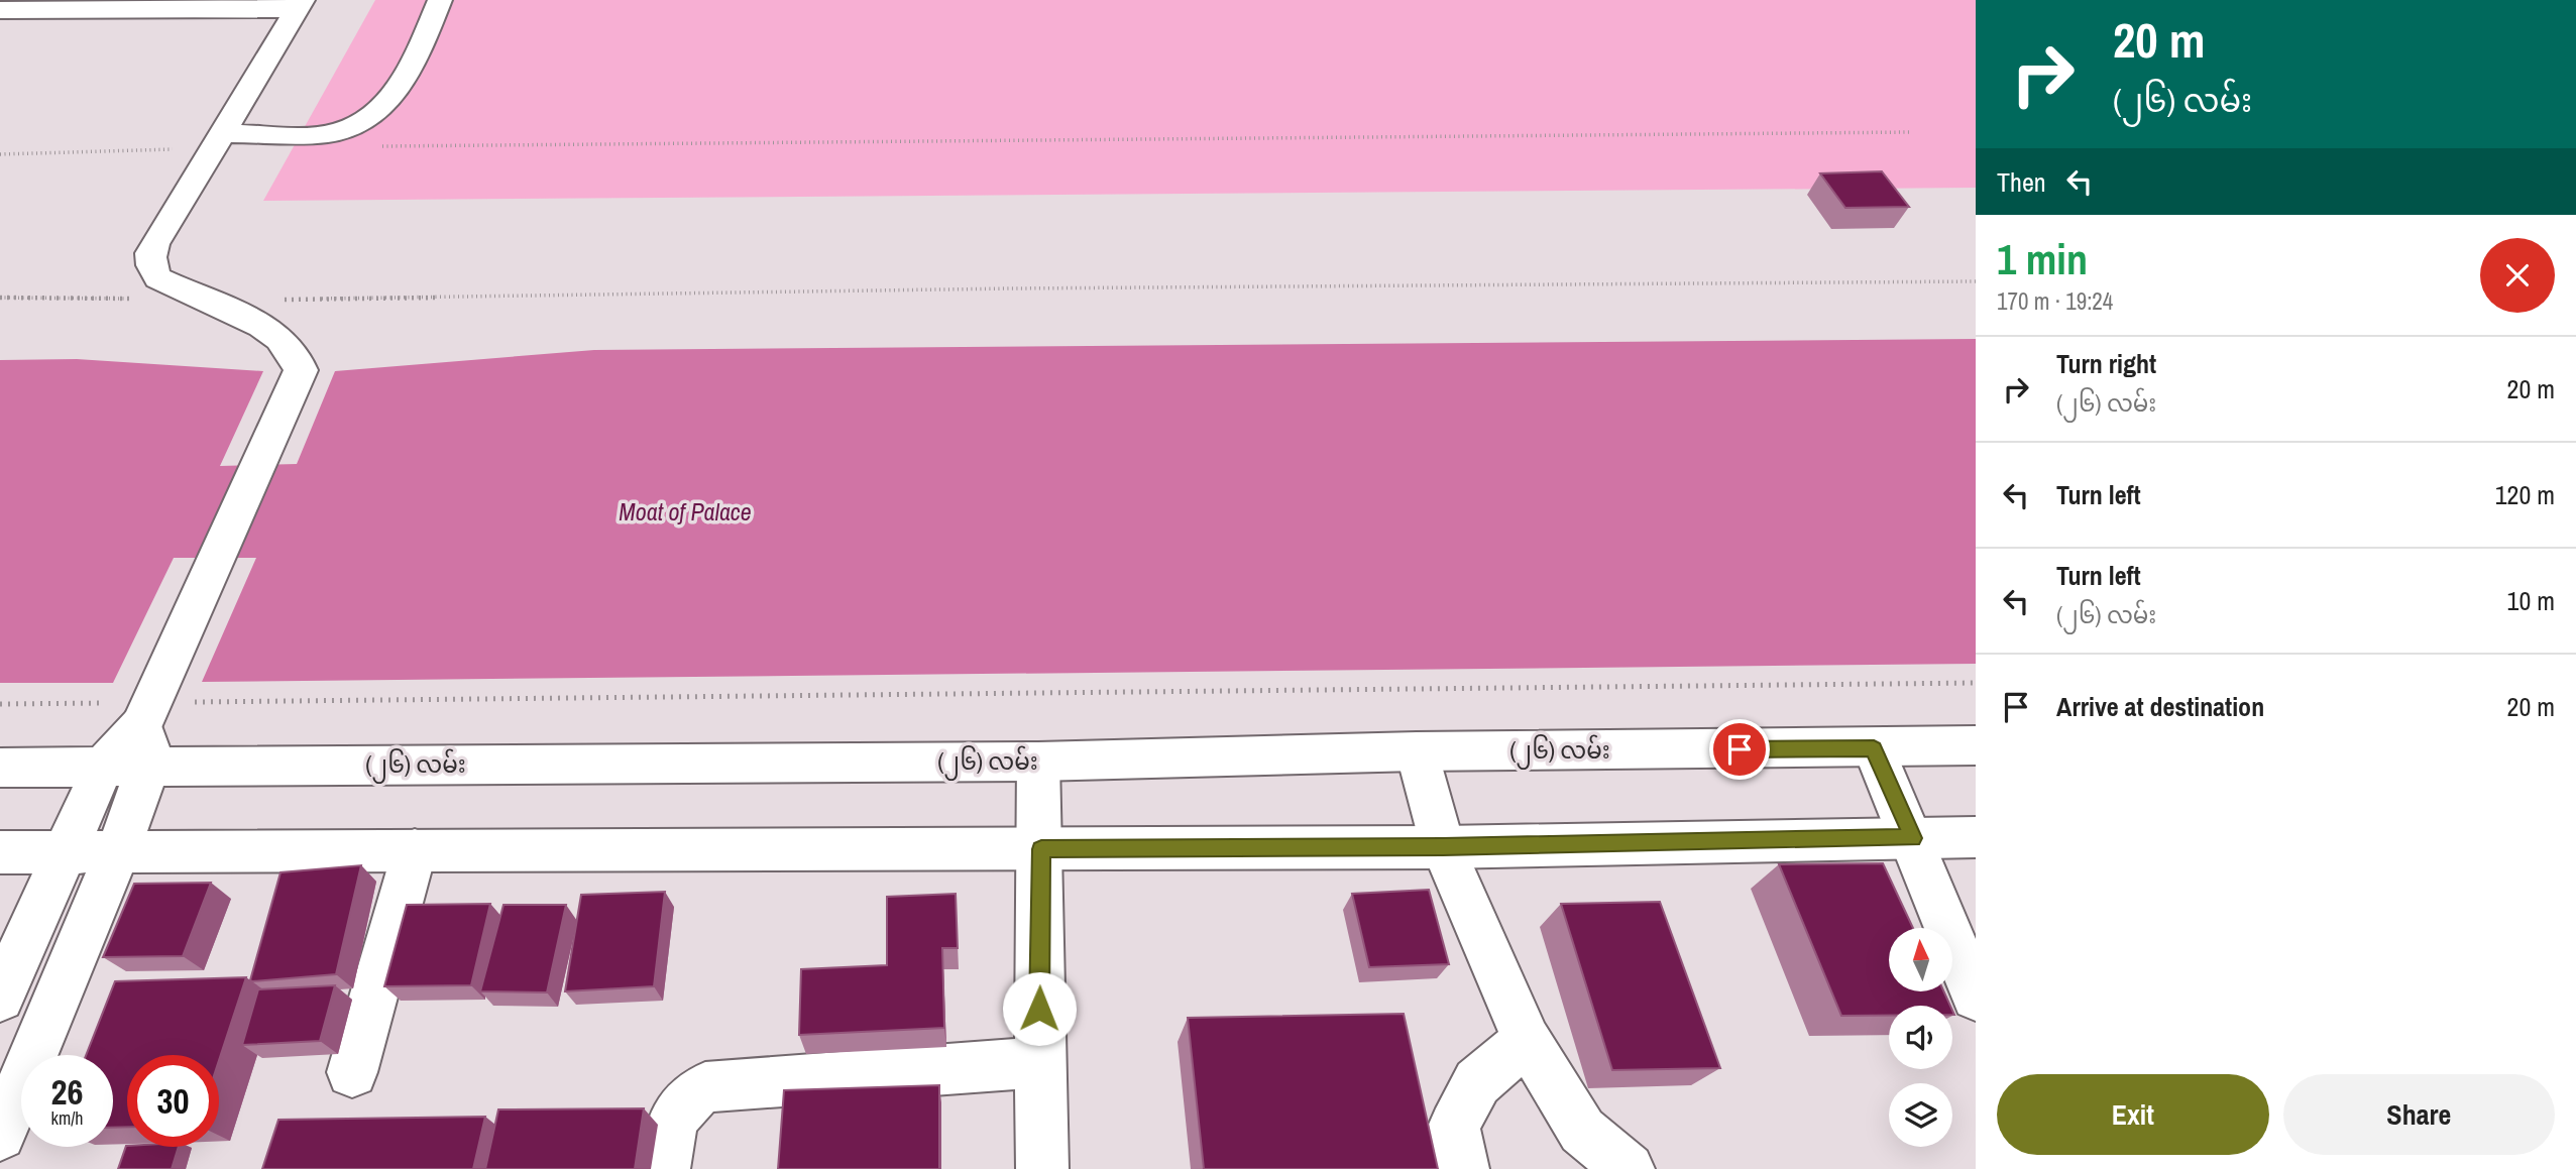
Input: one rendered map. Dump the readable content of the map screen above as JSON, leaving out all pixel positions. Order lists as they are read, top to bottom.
{
  "streets": {
    "main road": ["(၂၆) လမ်း"]
  },
  "water": ["Moat of Palace"],
  "north": "top",
  "page": {
    "turn": ["20 m", "(၂၆) လမ်း"],
    "then": "Then",
    "heading": ["1 min", "170 m · 19:24"],
    "list": [
      {
        "name": "Turn right",
        "note": "(၂၆) လမ်း",
        "value": "20 m"
      },
      {
        "name": "Turn left",
        "value": "120 m"
      },
      {
        "name": "Turn left",
        "note": "(၂၆) လမ်း",
        "value": "10 m"
      },
      {
        "name": "Arrive at destination",
        "value": "20 m"
      }
    ],
    "speed": "26 km/h",
    "limit": "30",
    "buttons": ["Exit", "Share"]
  }
}
